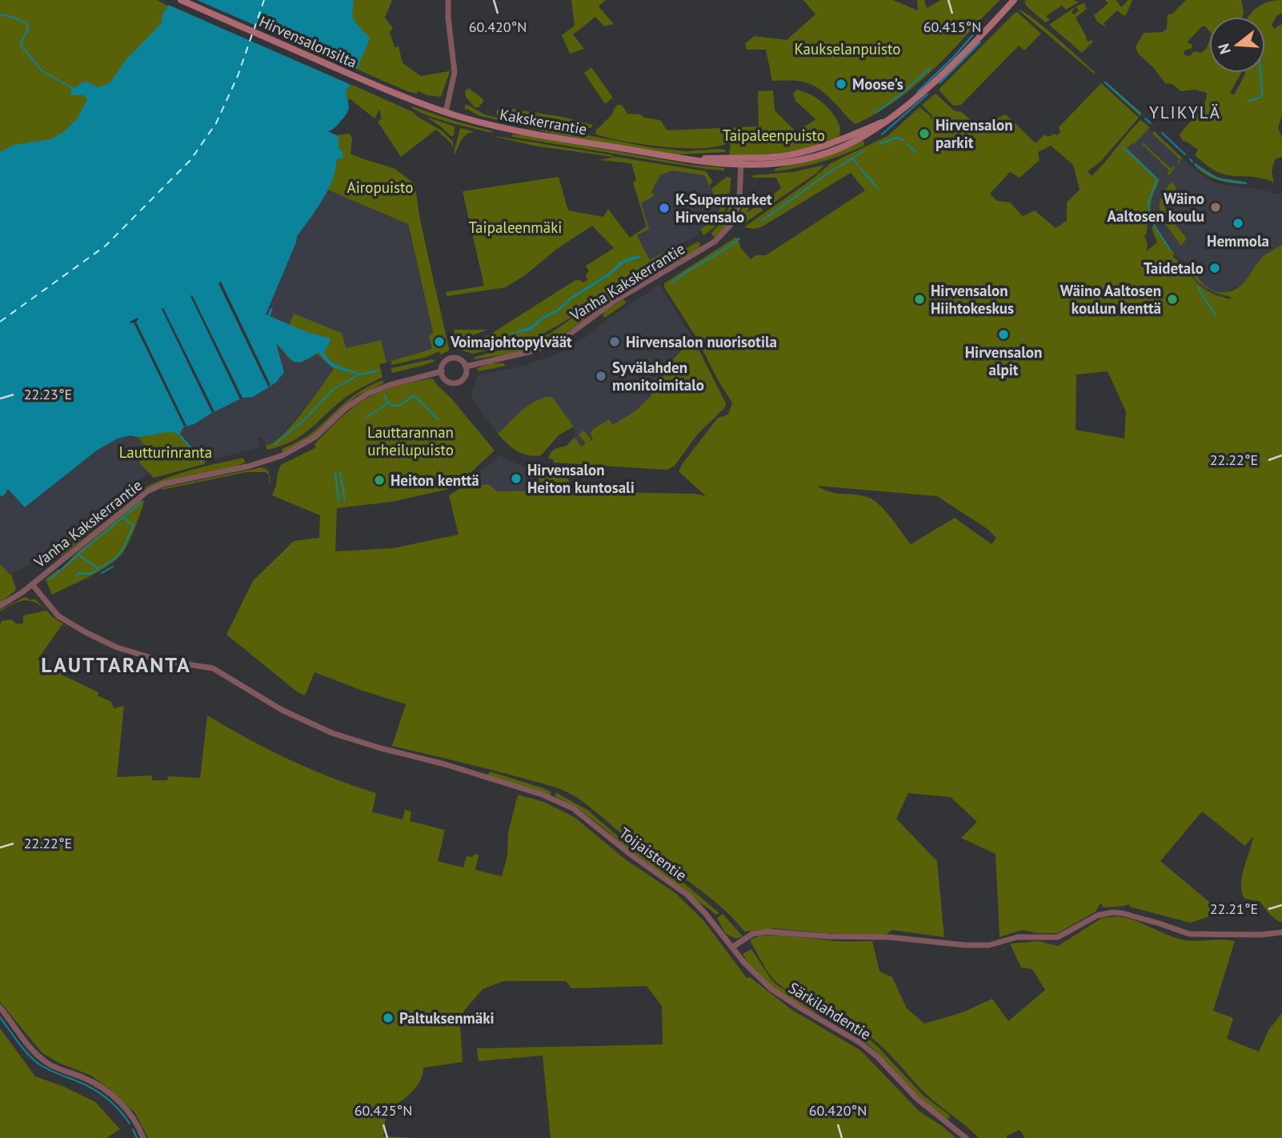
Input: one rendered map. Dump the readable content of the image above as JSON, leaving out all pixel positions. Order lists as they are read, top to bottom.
{
  "streets": {
    "main road": ["Hirvensalonsilta", "Kakskerrantie"],
    "street": ["Vanha Kakskerrantie", "Toijaistentie", "Särkilahdentie"]
  },
  "crossings": [
    ["Hirvensalonsilta", "Kakskerrantie"],
    ["Kakskerrantie", "Vanha Kakskerrantie"],
    ["Vanha Kakskerrantie", "Toijaistentie"],
    ["Toijaistentie", "Särkilahdentie"]
  ],
  "districts": ["YLIKYLÄ", "LAUTTARANTA"],
  "parks": [
    "Kaukselanpuisto",
    "Taipaleenpuisto",
    "Airopuisto",
    "Taipaleenmäki",
    "Lauttarannan urheilupuisto",
    "Lautturinranta"
  ],
  "places": [
    "Moose's",
    "Hirvensalon parkit",
    "Wäino Aaltosen koulu",
    "K-Supermarket Hirvensalo",
    "Hemmola",
    "Taidetalo",
    "Hirvensalon Hiihtokeskus",
    "Wäino Aaltosen koulun kenttä",
    "Hirvensalon alpit",
    "Voimajohtopylväät",
    "Hirvensalon nuorisotila",
    "Syvälahden monitoimitalo",
    "Hirvensalon Heiton kuntosali",
    "Heiton kenttä",
    "Paltuksenmäki"
  ],
  "north": "left",
  "coordinates": [
    "60.420°N",
    "60.415°N",
    "22.23°E",
    "22.22°E",
    "22.21°E",
    "60.425°N"
  ]
}
